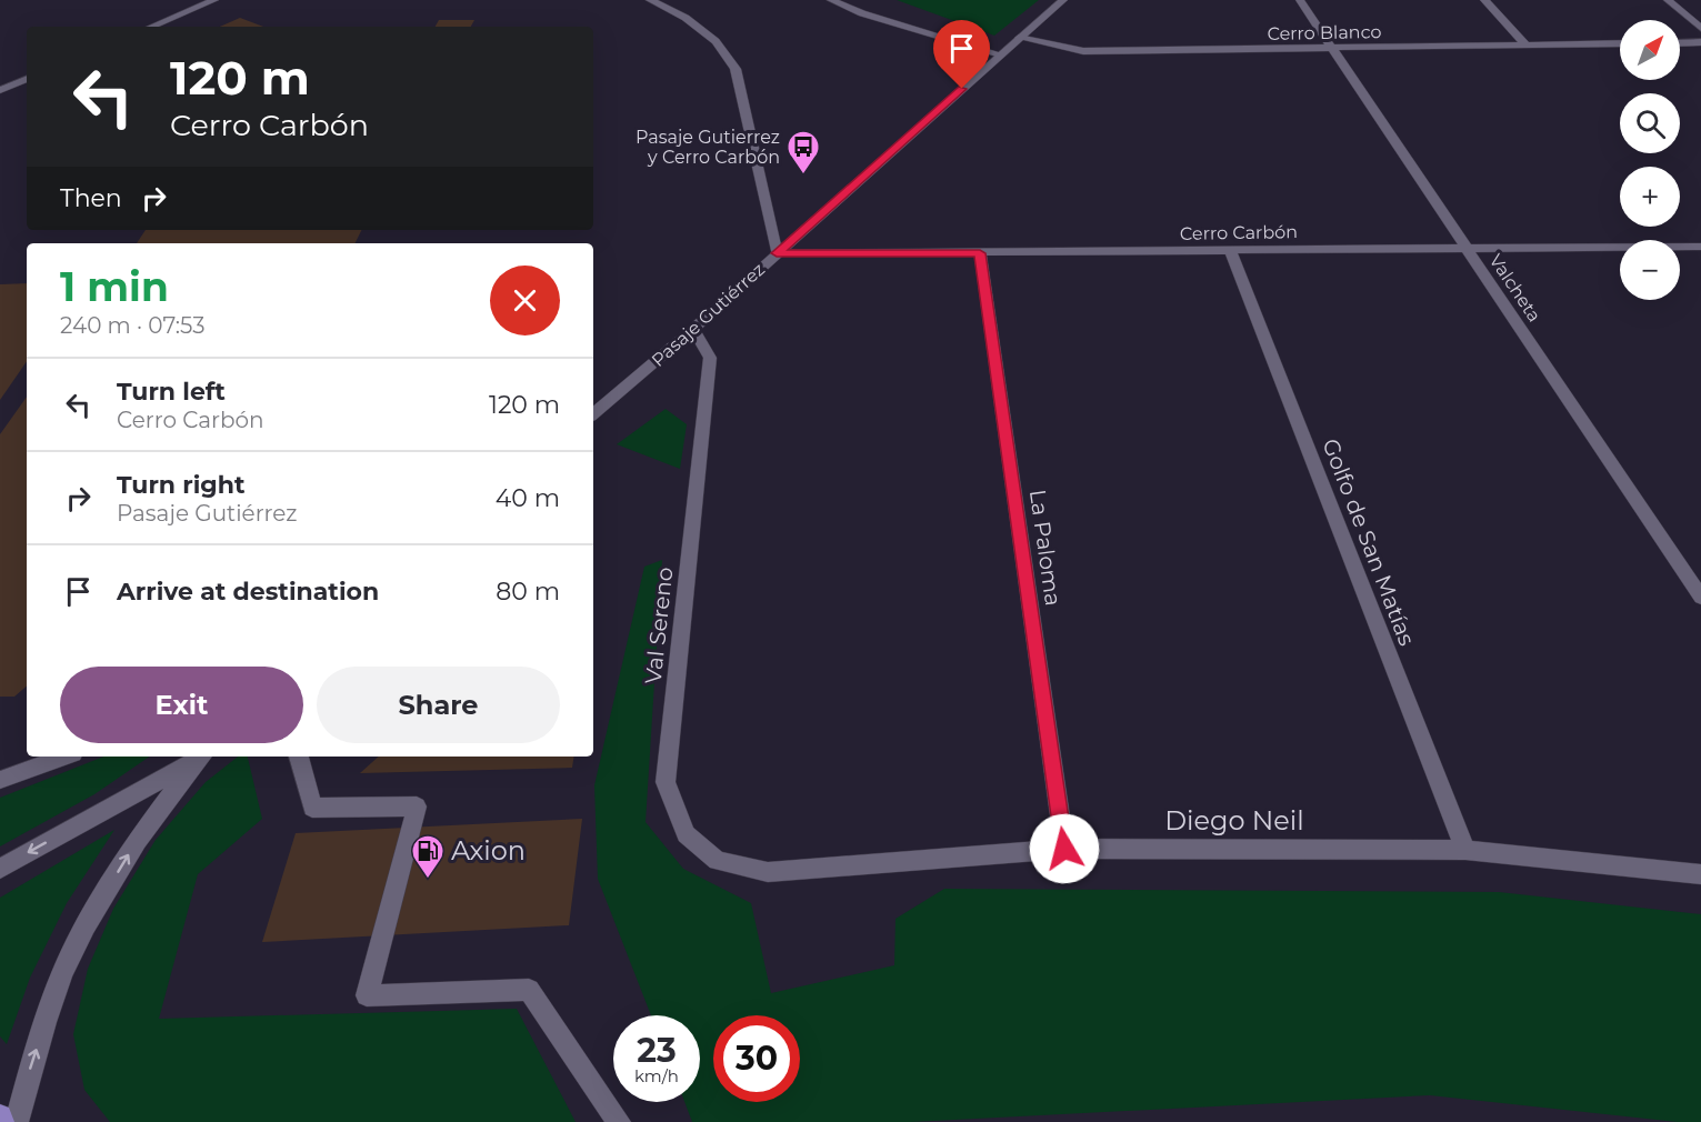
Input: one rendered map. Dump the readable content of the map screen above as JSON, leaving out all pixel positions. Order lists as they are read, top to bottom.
{
  "streets": {
    "street": [
      "Cerro Blanco",
      "Cerro Carbón",
      "Valcheta",
      "Pasaje Gutiérrez",
      "Golfo de San Matías",
      "La Paloma",
      "Val Sereno",
      "Diego Neil"
    ]
  },
  "crossings": [
    ["Cerro Blanco", "Valcheta"],
    ["Cerro Blanco", "Pasaje Gutiérrez"],
    ["Cerro Carbón", "Valcheta"],
    ["Cerro Carbón", "Pasaje Gutiérrez"],
    ["Cerro Carbón", "Golfo de San Matías"],
    ["Cerro Carbón", "La Paloma"],
    ["Pasaje Gutiérrez", "Val Sereno"],
    ["Golfo de San Matías", "Diego Neil"],
    ["La Paloma", "Diego Neil"],
    ["Val Sereno", "Diego Neil"]
  ],
  "places": {
    "bus stop": ["Pasaje Gutierrez y Cerro Carbón"],
    "fuel station": ["Axion"]
  },
  "north": "top right",
  "page": {
    "map_buttons": ["+", "−"],
    "turn": ["120 m", "Cerro Carbón"],
    "then": "Then",
    "heading": ["1 min", "240 m · 07:53"],
    "list": [
      {
        "name": "Turn left",
        "note": "Cerro Carbón",
        "value": "120 m"
      },
      {
        "name": "Turn right",
        "note": "Pasaje Gutiérrez",
        "value": "40 m"
      },
      {
        "name": "Arrive at destination",
        "value": "80 m"
      }
    ],
    "buttons": ["Exit", "Share"],
    "speed": "23 km/h",
    "limit": "30"
  }
}
